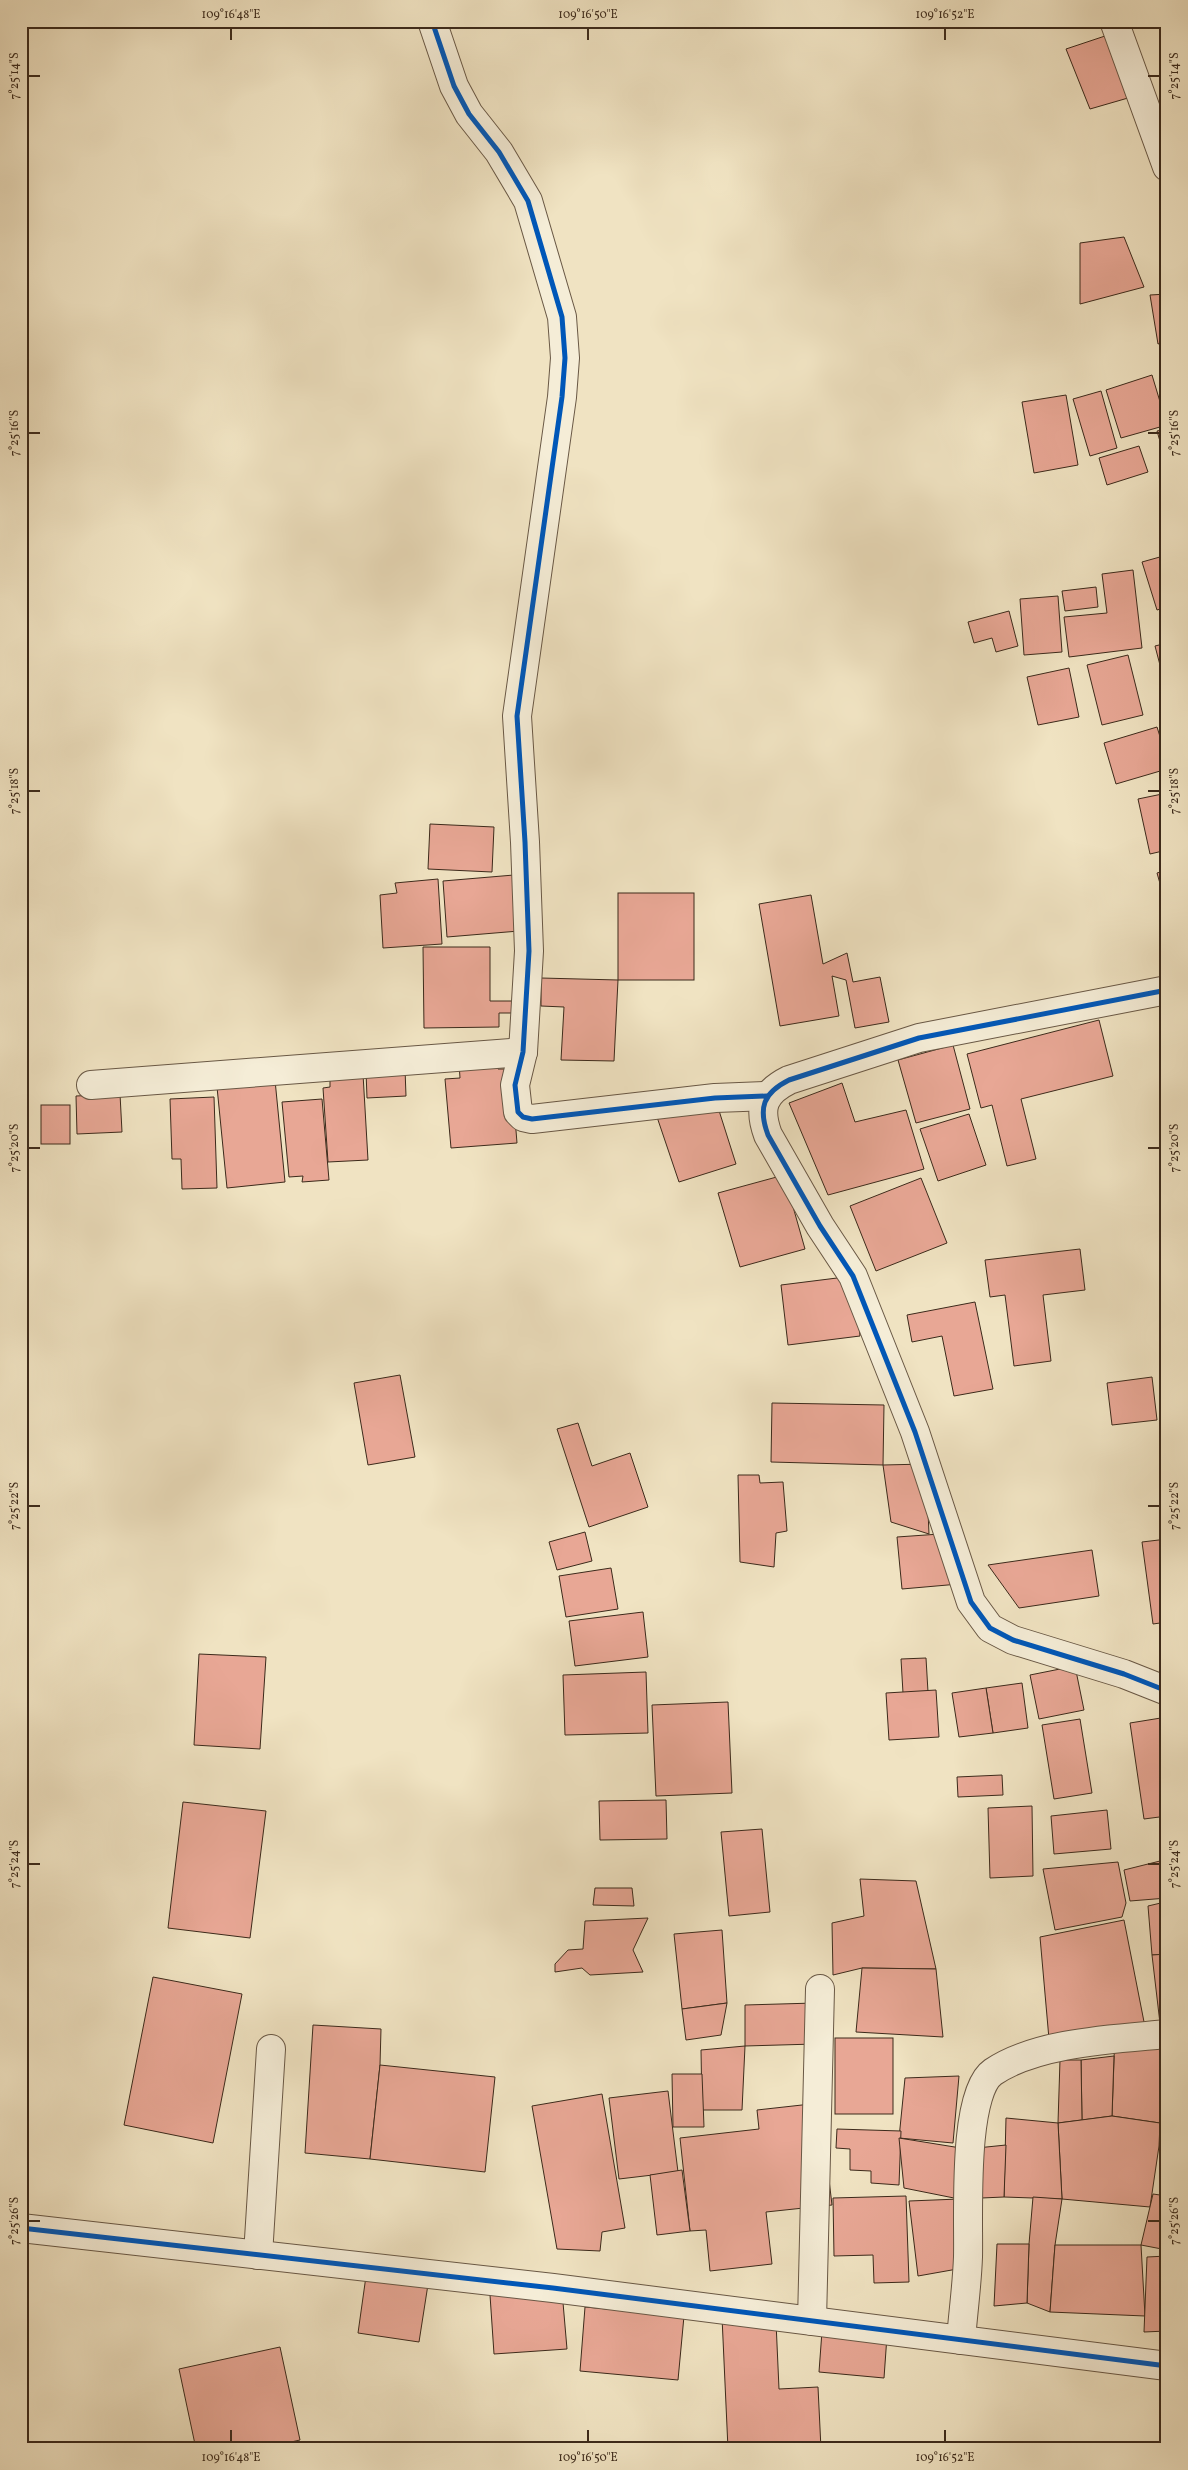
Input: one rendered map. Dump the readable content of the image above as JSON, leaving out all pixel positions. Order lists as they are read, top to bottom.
{
  "coordinates": [
    "109°16'48\"E",
    "109°16'50\"E",
    "109°16'52\"E",
    "7°25'14\"S",
    "7°25'16\"S",
    "7°25'18\"S",
    "7°25'20\"S",
    "7°25'22\"S",
    "7°25'24\"S",
    "7°25'26\"S"
  ]
}
